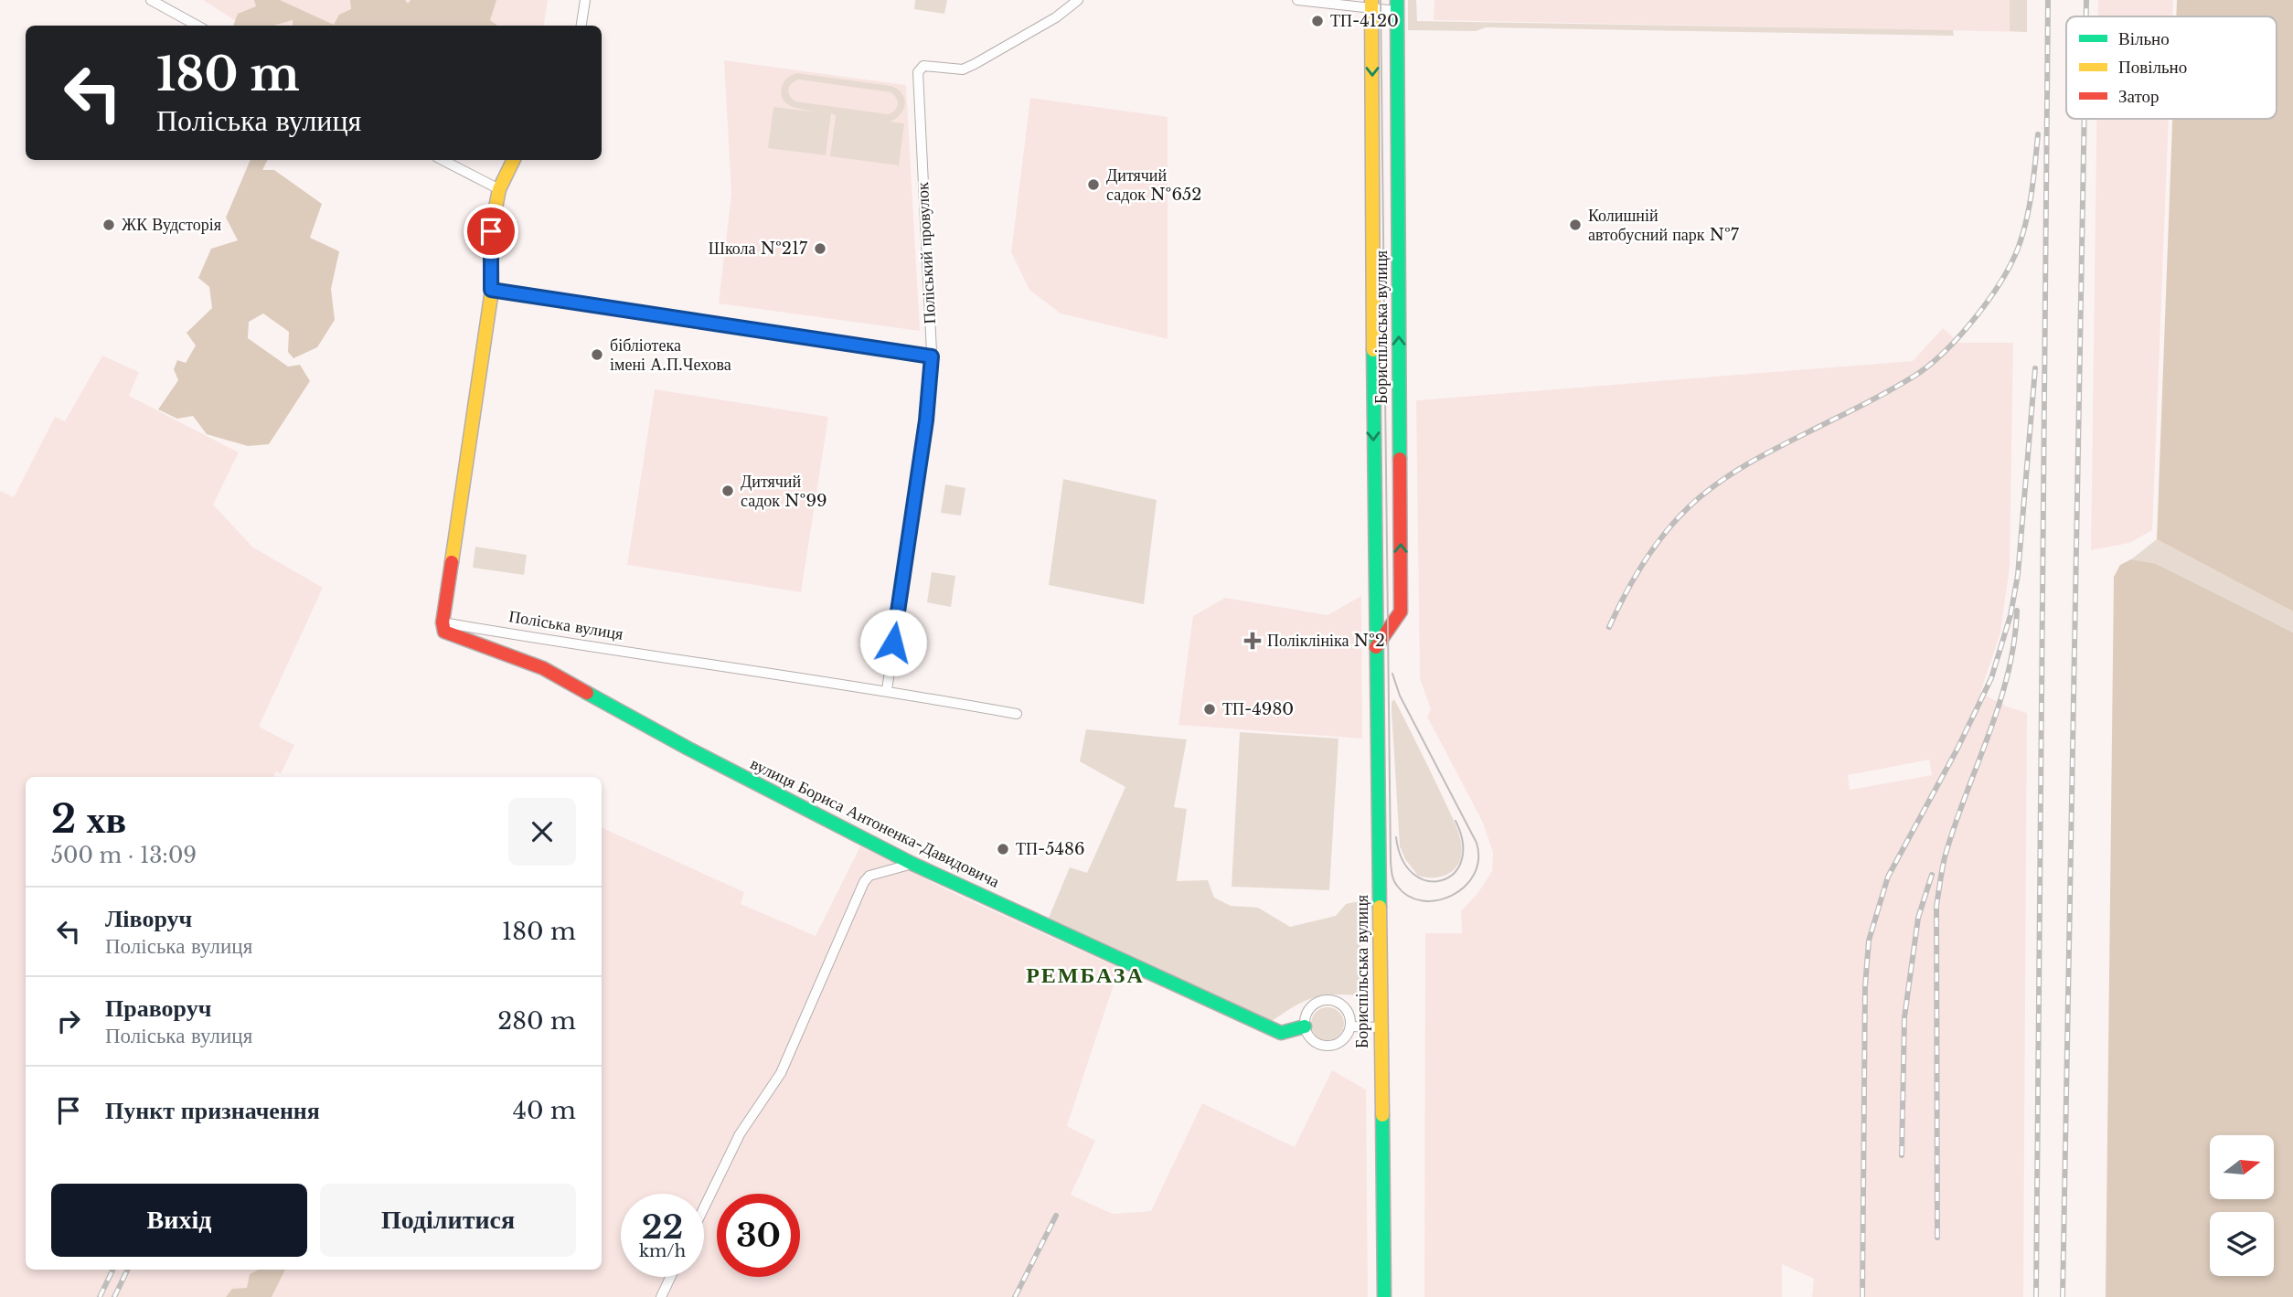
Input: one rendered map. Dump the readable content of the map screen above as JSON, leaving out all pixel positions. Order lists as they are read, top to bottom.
{
  "streets": {
    "main road": ["Бориспільська вулиця", "вулиця Бориса Антоненка-Давидовича"],
    "street": ["Поліський провулок", "Поліська вулиця"]
  },
  "crossings": [
    ["Поліський провулок", "Поліська вулиця"],
    ["Поліська вулиця", "вулиця Бориса Антоненка-Давидовича"]
  ],
  "districts": ["РЕМБАЗА"],
  "places": {
    "other": [
      "ТП-4120",
      "Дитячий садок №652",
      "ЖК Вудсторія",
      "Колишній автобусний парк №7",
      "Школа №217",
      "бібліотека імені А.П.Чехова",
      "Дитячий садок №99",
      "ТП-4980",
      "ТП-5486"
    ],
    "health": ["Поліклініка №2"]
  },
  "legend": ["Вільно", "Повільно", "Затор"],
  "north": "right",
  "page": {
    "turn": ["180 m", "Поліська вулиця"],
    "heading": ["2 хв", "500 m · 13:09"],
    "list": [
      {
        "name": "Ліворуч",
        "note": "Поліська вулиця",
        "value": "180 m"
      },
      {
        "name": "Праворуч",
        "note": "Поліська вулиця",
        "value": "280 m"
      },
      {
        "name": "Пункт призначення",
        "value": "40 m"
      }
    ],
    "buttons": ["Вихід", "Поділитися"],
    "speed": "22 km/h",
    "limit": "30"
  }
}
